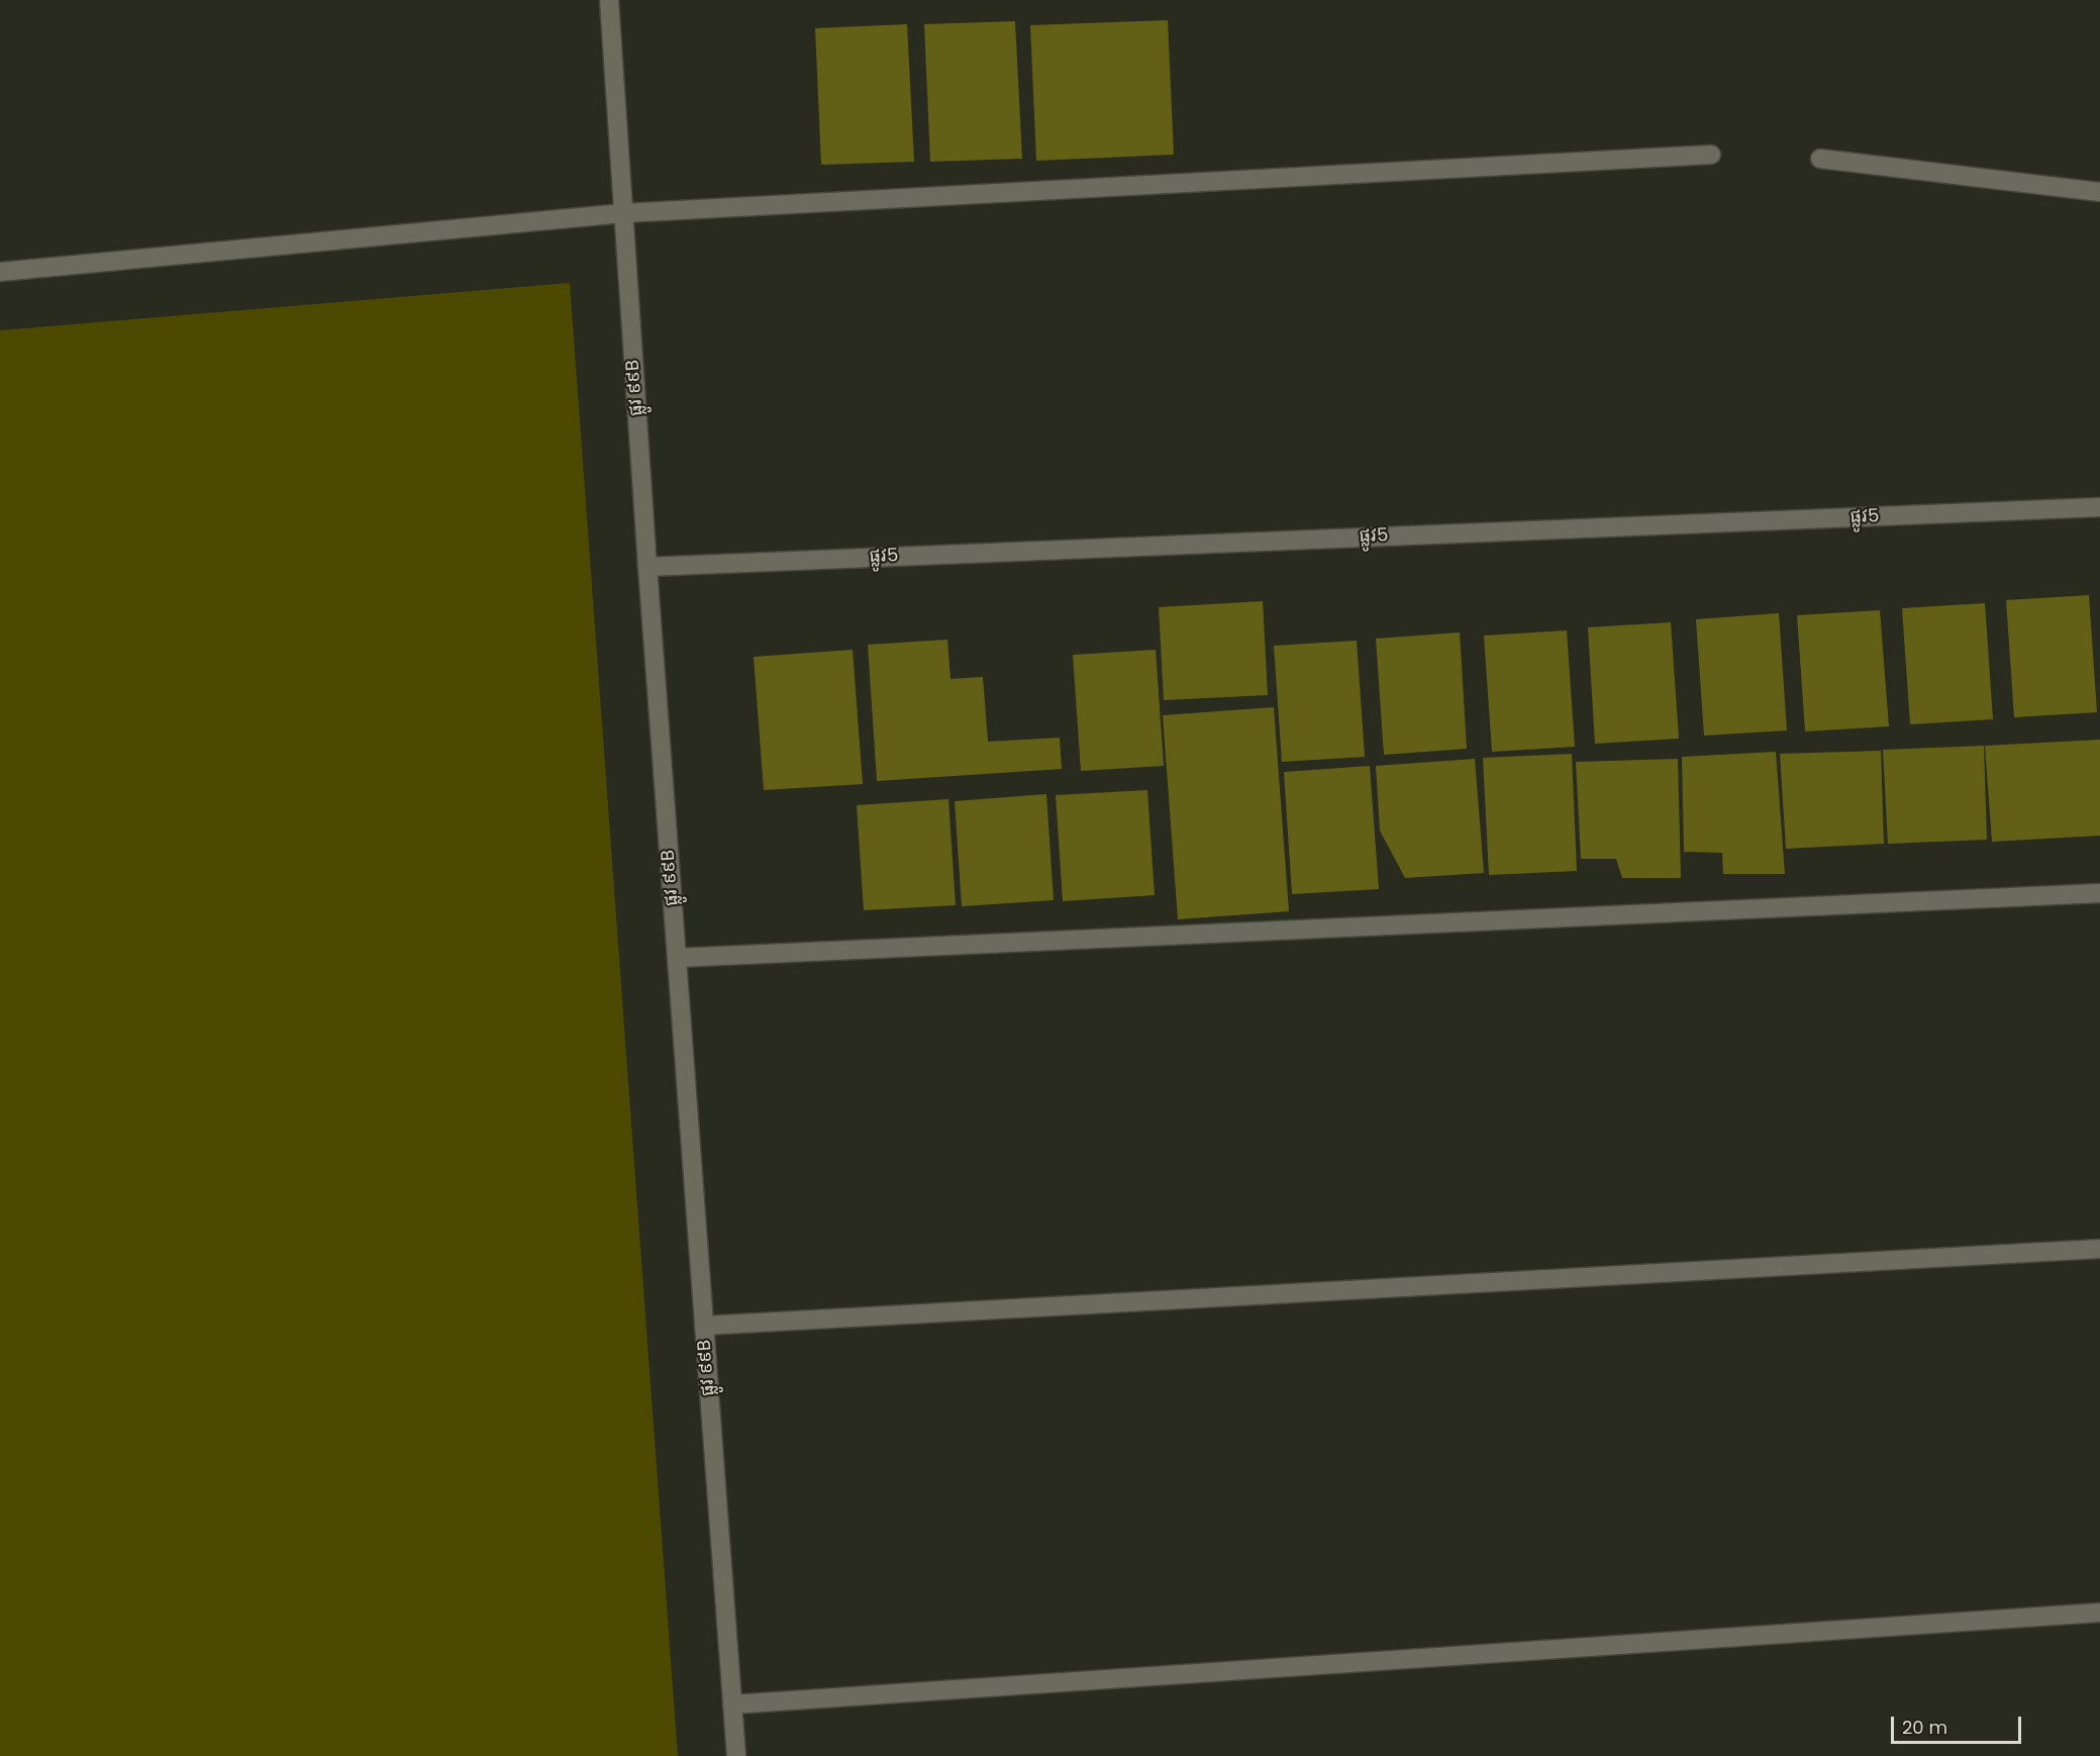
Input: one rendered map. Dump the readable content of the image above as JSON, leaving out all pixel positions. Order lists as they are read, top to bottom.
{
  "streets": {
    "street": ["ផ្លូវ ៩៩B", "ផ្លូវ5"]
  },
  "crossings": [
    ["ផ្លូវ ៩៩B", "ផ្លូវ5"]
  ],
  "scale_bar": "20 m"
}
